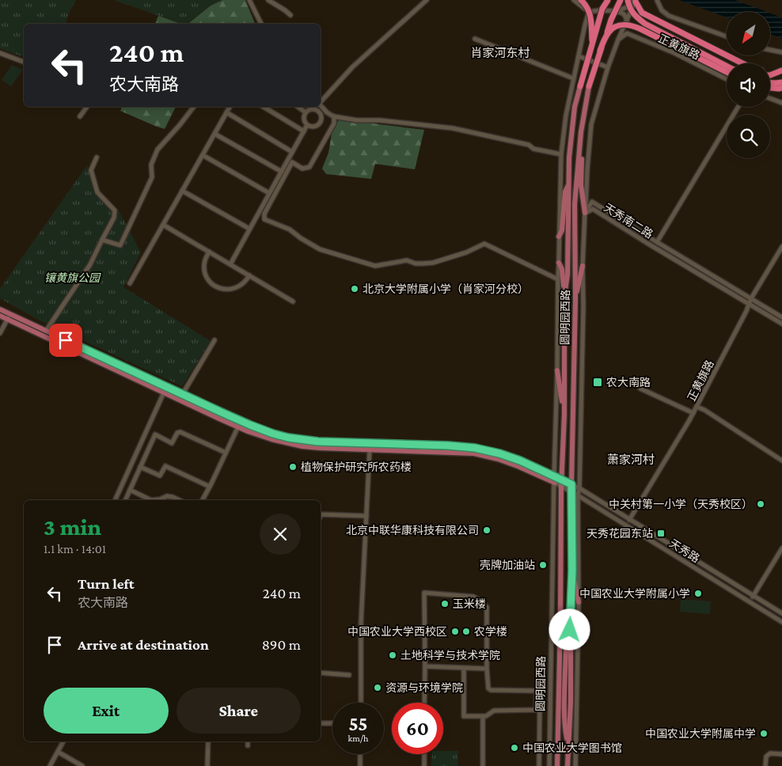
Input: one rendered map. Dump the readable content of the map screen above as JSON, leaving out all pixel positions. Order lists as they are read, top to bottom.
{
  "streets": {
    "highway": ["圆明园西路"],
    "street": ["正黄旗路", "天秀南二路", "天秀路"]
  },
  "crossings": [
    ["正黄旗路", "天秀南二路"],
    ["正黄旗路", "圆明园西路"],
    ["正黄旗路", "天秀路"],
    ["天秀南二路", "圆明园西路"],
    ["圆明园西路", "天秀路"]
  ],
  "districts": ["肖家河东村", "萧家河村"],
  "parks": ["镶黄旗公园"],
  "places": {
    "other": [
      "北京大学附属小学（肖家河分校）",
      "植物保护研究所农药楼",
      "中关村第一小学（天秀校区）",
      "北京中联华康科技有限公司",
      "壳牌加油站",
      "中国农业大学附属小学",
      "玉米楼",
      "中国农业大学西校区",
      "农学楼",
      "土地科学与技术学院",
      "资源与环境学院",
      "中国农业大学附属中学",
      "中国农业大学图书馆"
    ],
    "transit": ["农大南路", "天秀花园东站"]
  },
  "north": "bottom left",
  "page": {
    "turn": ["240 m", "农大南路"],
    "heading": ["3 min", "1.1 km · 14:01"],
    "list": [
      {
        "name": "Turn left",
        "note": "农大南路",
        "value": "240 m"
      },
      {
        "name": "Arrive at destination",
        "value": "890 m"
      }
    ],
    "buttons": ["Exit", "Share"],
    "speed": "55 km/h",
    "limit": "60"
  }
}
